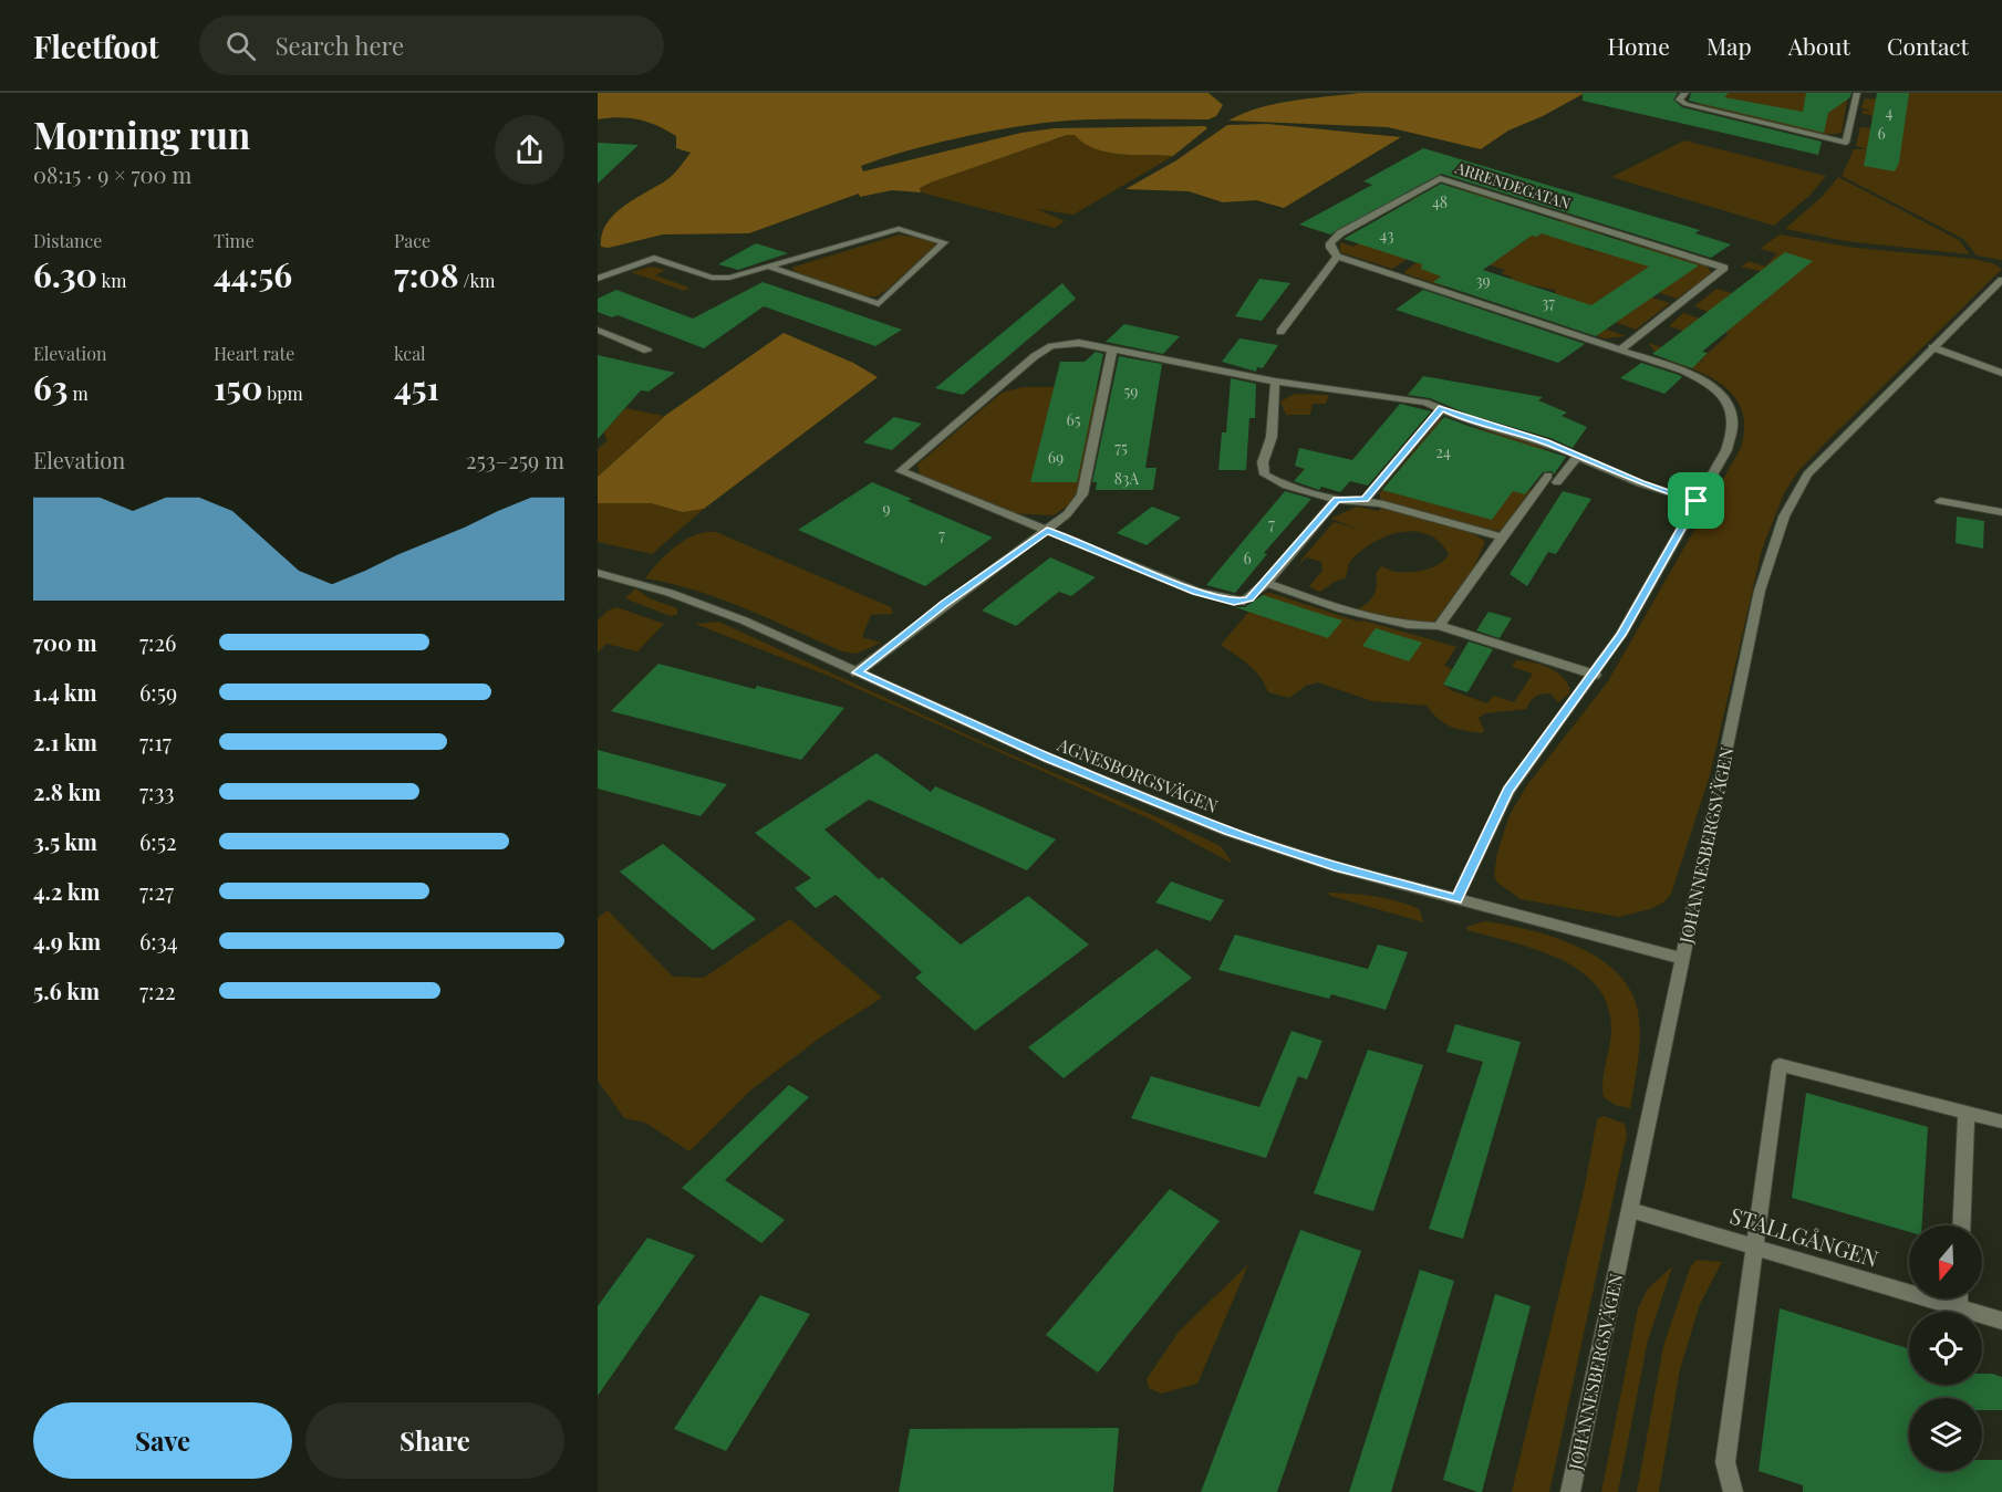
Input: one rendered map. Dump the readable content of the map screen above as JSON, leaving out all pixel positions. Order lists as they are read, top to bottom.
{
  "streets": {
    "street": [
      "ARRENDEGATAN",
      "AGNESBORGSVÄGEN",
      "JOHANNESBERGSVÄGEN",
      "STALLGÅNGEN"
    ]
  },
  "crossings": [
    ["AGNESBORGSVÄGEN", "JOHANNESBERGSVÄGEN"],
    ["JOHANNESBERGSVÄGEN", "STALLGÅNGEN"]
  ],
  "house_numbers": [
    "4",
    "6",
    "48",
    "43",
    "39",
    "37",
    "59",
    "65",
    "75",
    "24",
    "69",
    "83A",
    "9",
    "7",
    "7",
    "6"
  ],
  "north": "bottom",
  "page": {
    "header": "Fleetfoot",
    "search": "Search here",
    "nav": [
      "Home",
      "Map",
      "About",
      "Contact"
    ],
    "heading": ["Morning run", "08:15 · 9 × 700 m"],
    "stats": [
      ["Distance", "6.30 km"],
      ["Time", "44:56"],
      ["Pace", "7:08 /km"],
      ["Elevation", "63 m"],
      ["Heart rate", "150 bpm"],
      ["kcal", "451"]
    ],
    "chart": ["Elevation", "253–259 m"],
    "list": [
      {
        "name": "700 m",
        "note": "7:26"
      },
      {
        "name": "1.4 km",
        "note": "6:59"
      },
      {
        "name": "2.1 km",
        "note": "7:17"
      },
      {
        "name": "2.8 km",
        "note": "7:33"
      },
      {
        "name": "3.5 km",
        "note": "6:52"
      },
      {
        "name": "4.2 km",
        "note": "7:27"
      },
      {
        "name": "4.9 km",
        "note": "6:34"
      },
      {
        "name": "5.6 km",
        "note": "7:22"
      }
    ],
    "buttons": ["Save", "Share"]
  }
}
